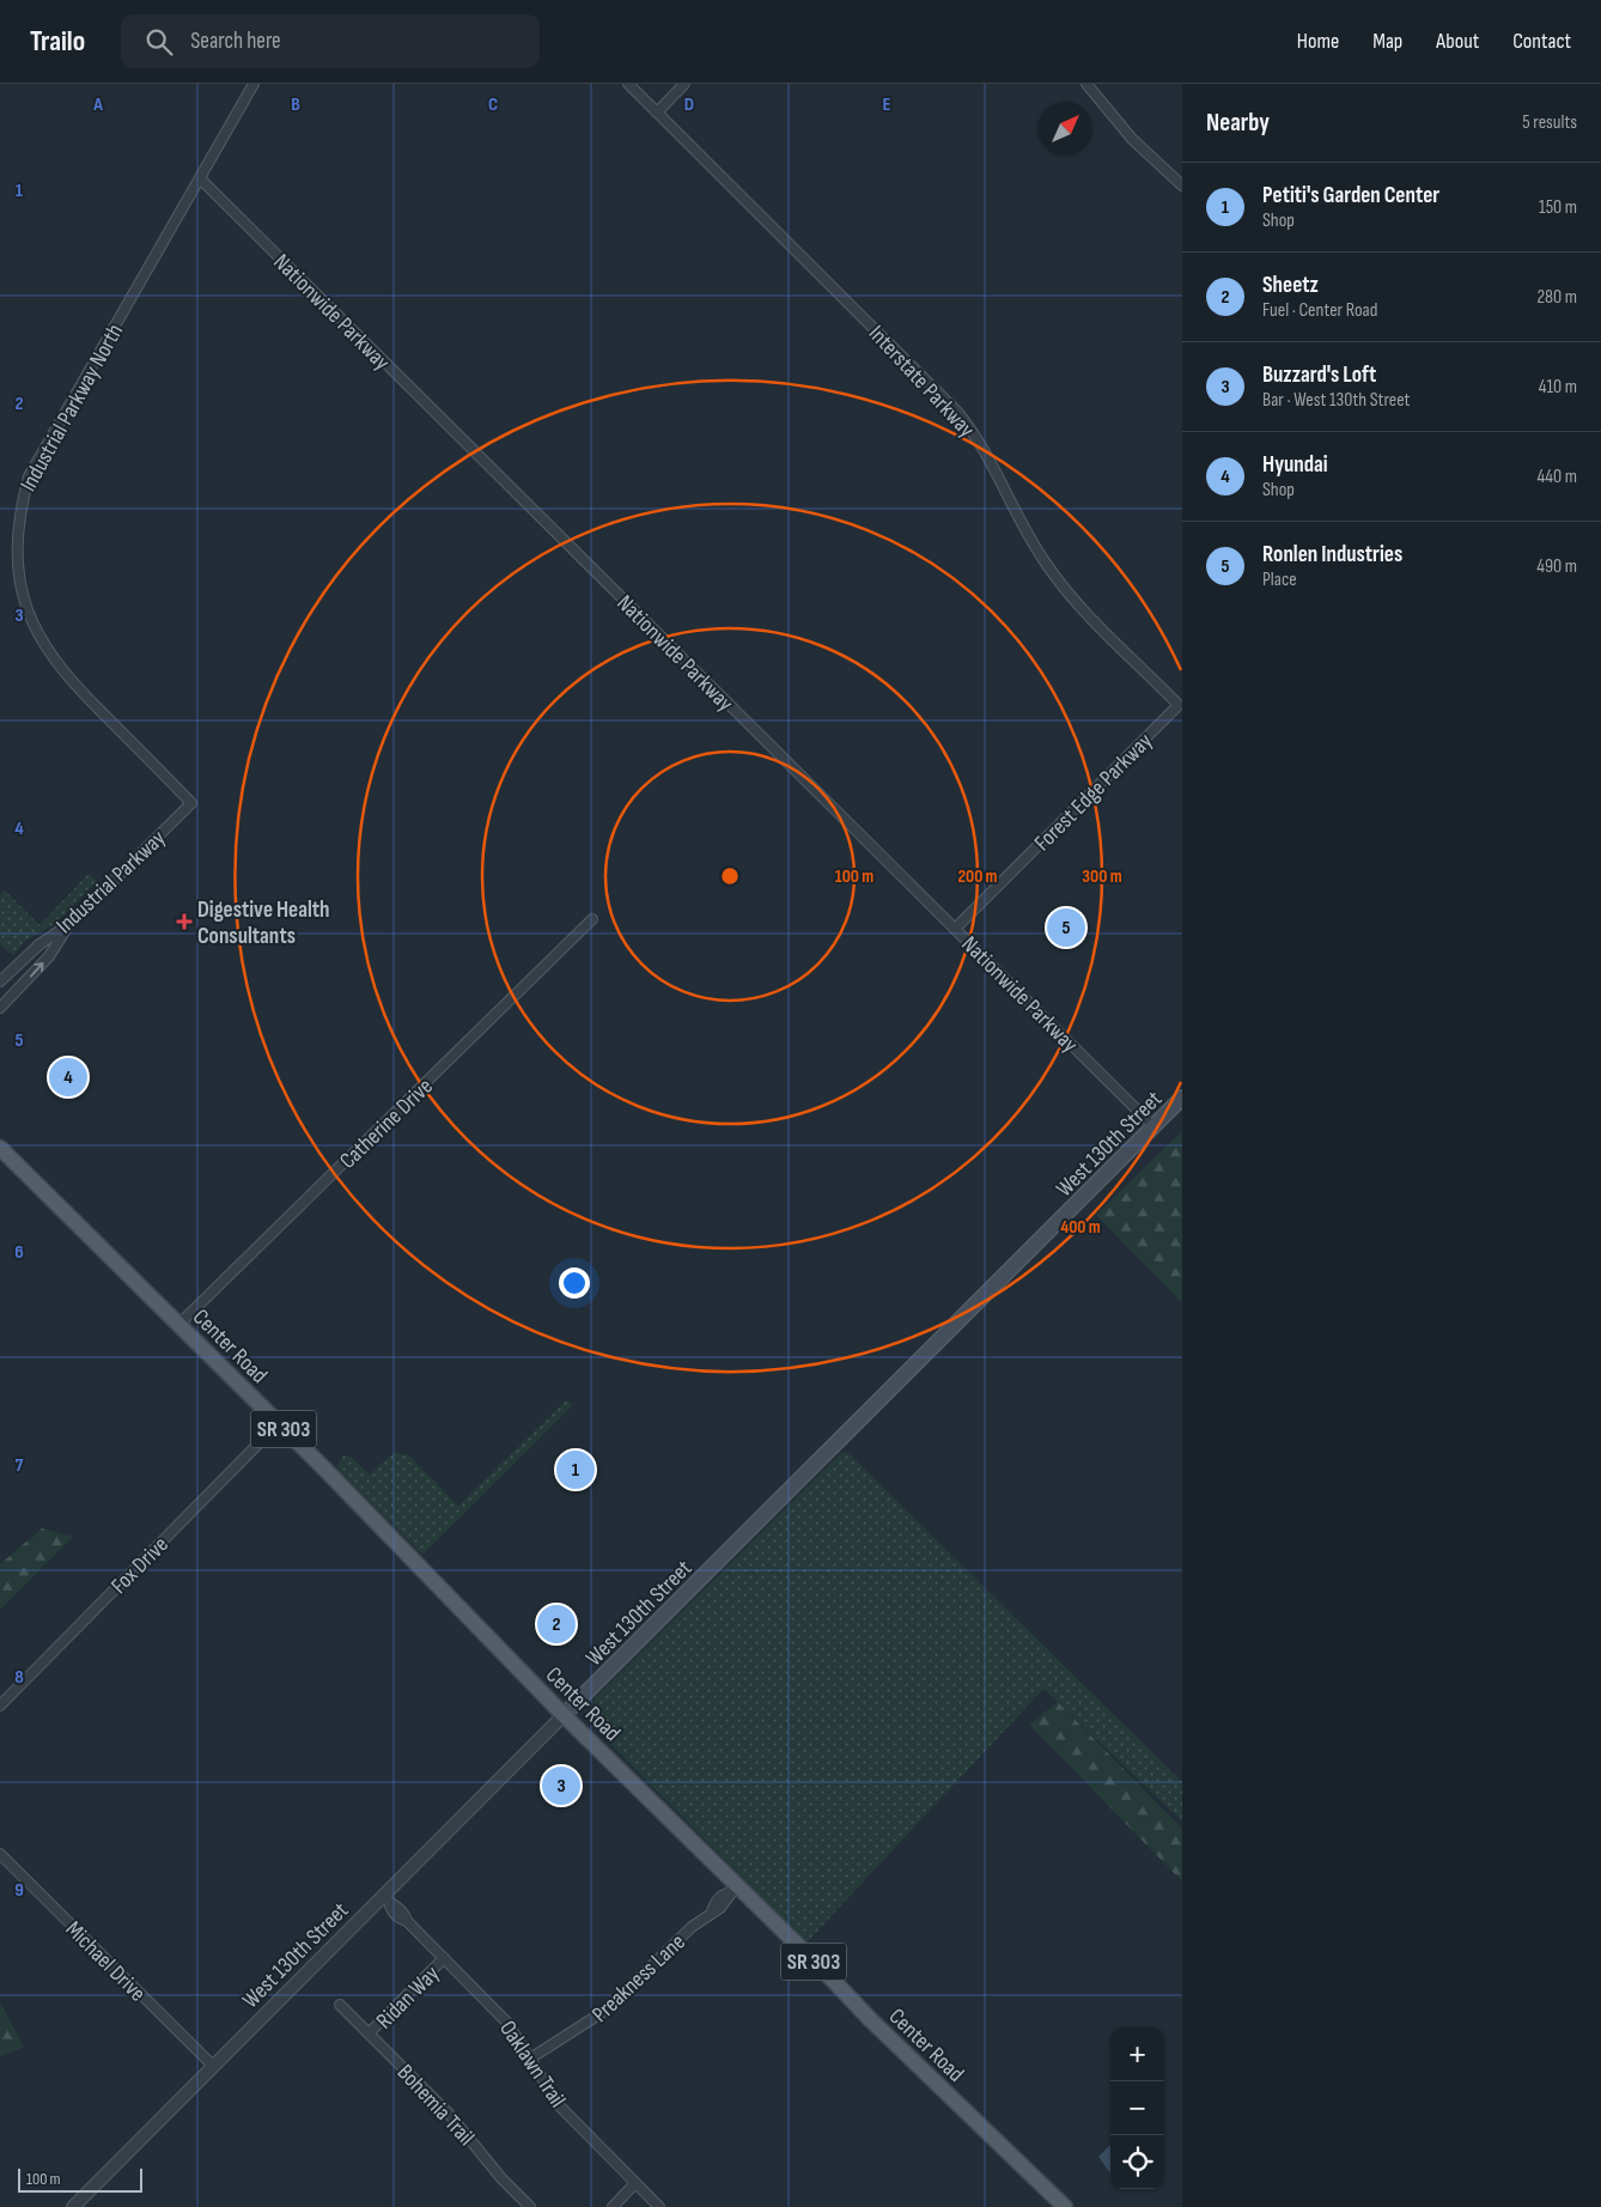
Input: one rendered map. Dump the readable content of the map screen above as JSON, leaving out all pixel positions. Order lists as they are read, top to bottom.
{
  "streets": {
    "main road": ["West 130th Street", "Center Road", "SR 303"],
    "street": [
      "Nationwide Parkway",
      "Interstate Parkway",
      "Industrial Parkway North",
      "Forest Edge Parkway",
      "Industrial Parkway",
      "Catherine Drive",
      "Fox Drive",
      "Michael Drive",
      "Preakness Lane",
      "Ridan Way",
      "Oaklawn Trail",
      "Bohemia Trail"
    ]
  },
  "crossings": [
    ["Nationwide Parkway", "Industrial Parkway North"],
    ["Nationwide Parkway", "Forest Edge Parkway"],
    ["Nationwide Parkway", "West 130th Street"],
    ["Interstate Parkway", "Forest Edge Parkway"],
    ["Industrial Parkway North", "Industrial Parkway"],
    ["Catherine Drive", "Center Road"],
    ["West 130th Street", "Center Road"],
    ["West 130th Street", "Michael Drive"],
    ["West 130th Street", "Oaklawn Trail"],
    ["Center Road", "Fox Drive"],
    ["Center Road", "Preakness Lane"],
    ["Preakness Lane", "Oaklawn Trail"],
    ["Ridan Way", "Oaklawn Trail"],
    ["Ridan Way", "Bohemia Trail"]
  ],
  "places": {
    "health": ["Digestive Health Consultants"]
  },
  "scale_bar": "100 m",
  "north": "top right",
  "page": {
    "header": "Trailo",
    "search": "Search here",
    "nav": [
      "Home",
      "Map",
      "About",
      "Contact"
    ],
    "heading": ["Nearby", "5 results"],
    "list": [
      {
        "mark": "1",
        "name": "Petiti's Garden Center",
        "note": "Shop",
        "value": "150 m"
      },
      {
        "mark": "2",
        "name": "Sheetz",
        "note": "Fuel · Center Road",
        "value": "280 m"
      },
      {
        "mark": "3",
        "name": "Buzzard's Loft",
        "note": "Bar · West 130th Street",
        "value": "410 m"
      },
      {
        "mark": "4",
        "name": "Hyundai",
        "note": "Shop",
        "value": "440 m"
      },
      {
        "mark": "5",
        "name": "Ronlen Industries",
        "note": "Place",
        "value": "490 m"
      }
    ],
    "pins": [
      "5",
      "4",
      "1",
      "2",
      "3"
    ],
    "map_buttons": ["+", "−"],
    "scale": "100 m"
  },
  "grid": {
    "columns": [
      "A",
      "B",
      "C",
      "D",
      "E"
    ],
    "rows": [
      "1",
      "2",
      "3",
      "4",
      "5",
      "6",
      "7",
      "8",
      "9"
    ]
  },
  "rings": [
    "100 m",
    "200 m",
    "300 m",
    "400 m"
  ]
}
